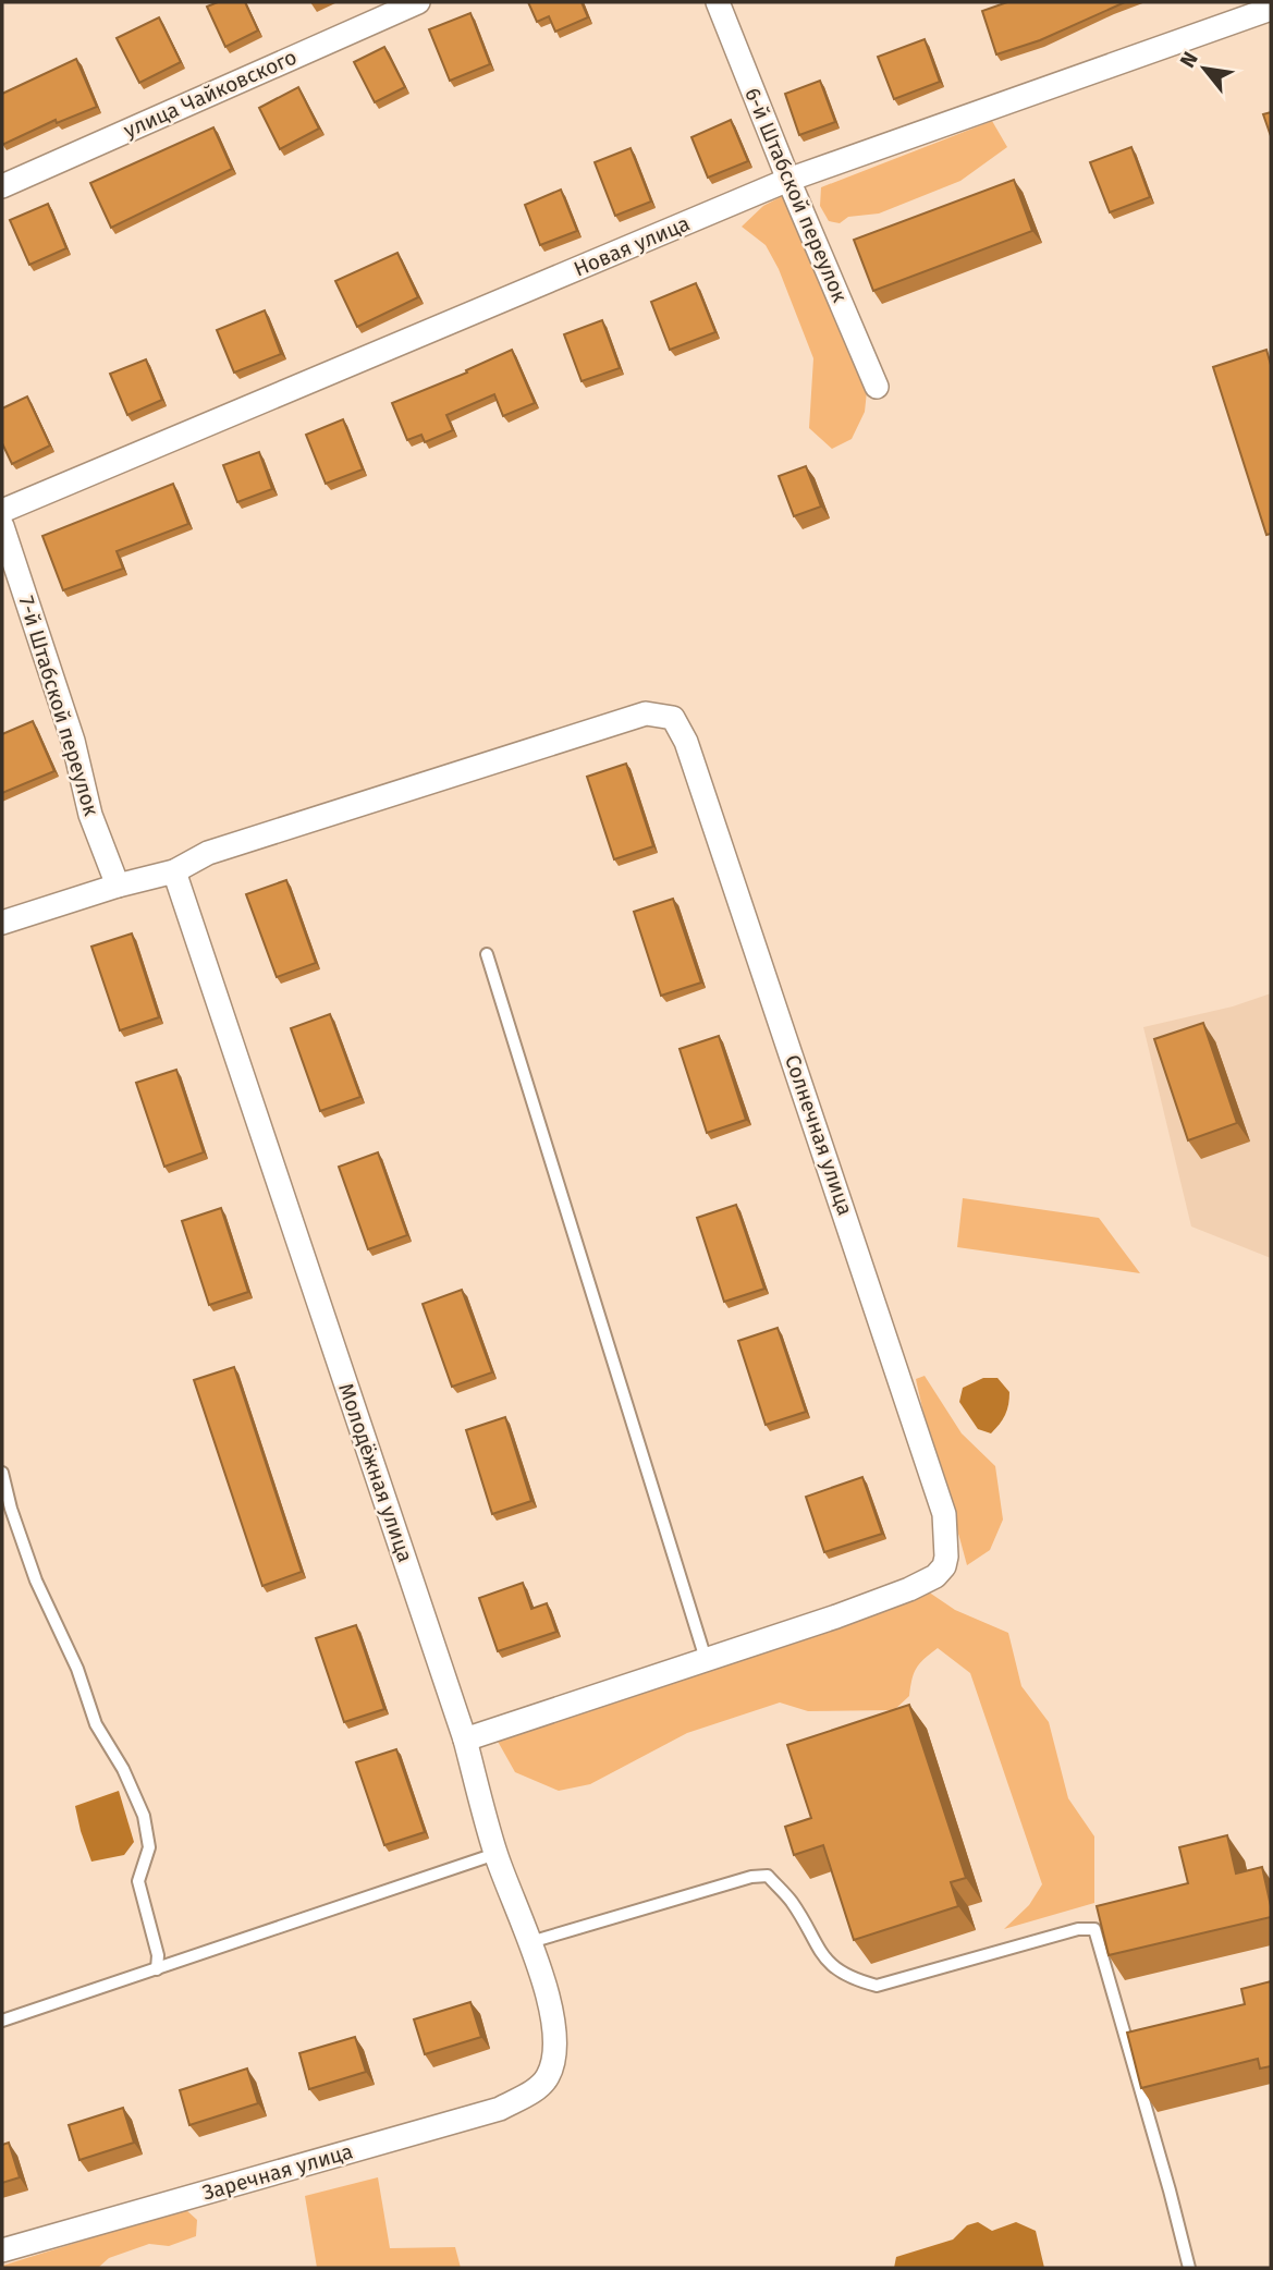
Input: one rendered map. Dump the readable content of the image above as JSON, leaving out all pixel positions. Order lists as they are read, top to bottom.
{
  "streets": {
    "street": [
      "улица Чайковского",
      "6-й Штабской переулок",
      "Новая улица",
      "7-й Штабской переулок",
      "Солнечная улица",
      "Молодёжная улица",
      "Заречная улица"
    ]
  },
  "crossings": [
    ["6-й Штабской переулок", "Новая улица"],
    ["Солнечная улица", "Молодёжная улица"],
    ["Молодёжная улица", "Заречная улица"]
  ],
  "north": "top left"
}
